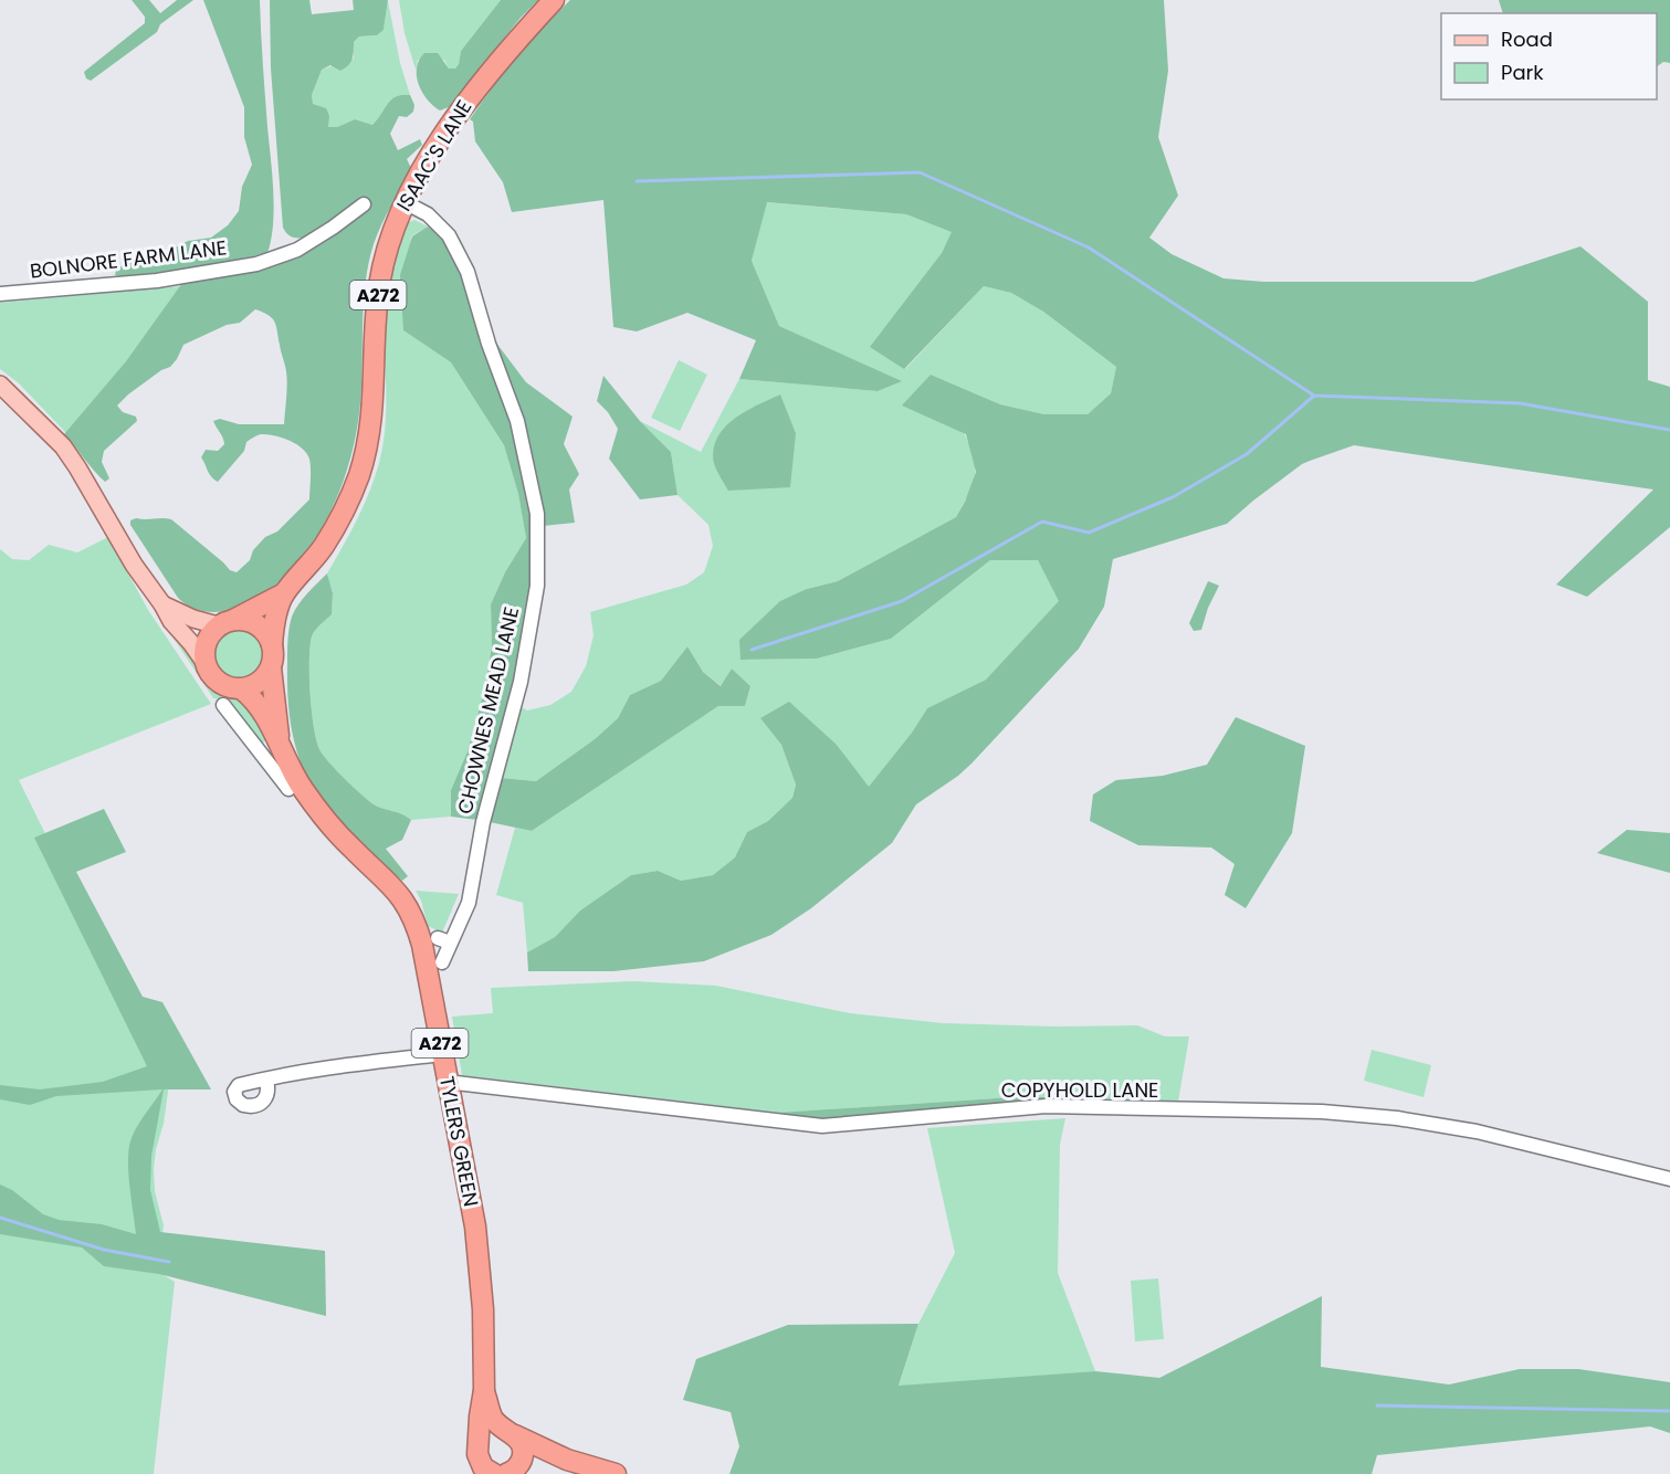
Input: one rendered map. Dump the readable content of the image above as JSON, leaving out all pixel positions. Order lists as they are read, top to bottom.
{
  "streets": {
    "highway": ["ISAAC'S LANE", "A272", "TYLERS GREEN"],
    "street": ["BOLNORE FARM LANE", "CHOWNES MEAD LANE", "COPYHOLD LANE"]
  },
  "crossings": [
    ["ISAAC'S LANE", "CHOWNES MEAD LANE"],
    ["ISAAC'S LANE", "TYLERS GREEN"],
    ["A272", "TYLERS GREEN"],
    ["COPYHOLD LANE", "TYLERS GREEN"]
  ],
  "legend": ["Road", "Park"]
}
